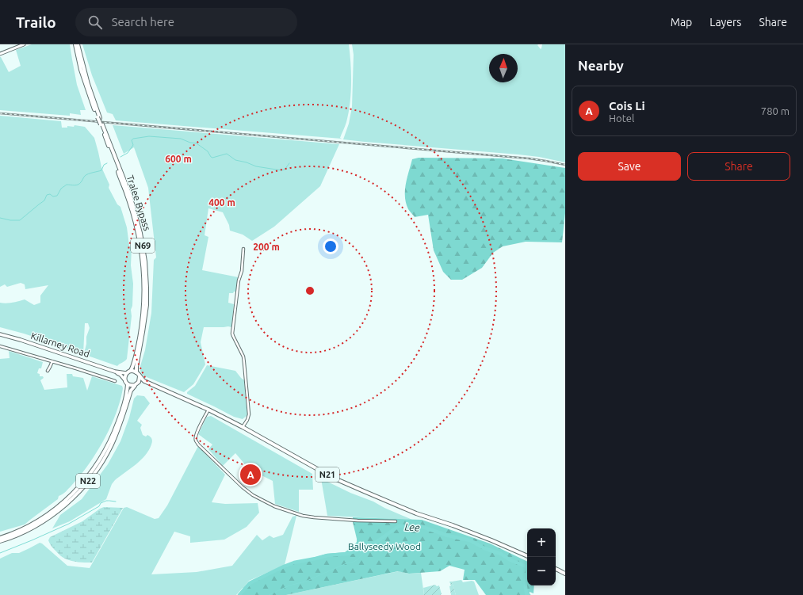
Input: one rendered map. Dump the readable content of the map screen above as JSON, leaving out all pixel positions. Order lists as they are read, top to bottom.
{
  "streets": {
    "main road": [
      "Tralee Bypass",
      "N69",
      "Killarney Road",
      "N21",
      "N22"
    ]
  },
  "crossings": [
    ["Tralee Bypass", "Killarney Road"],
    ["Tralee Bypass", "N21"],
    ["Tralee Bypass", "N22"],
    ["Killarney Road", "N21"],
    ["Killarney Road", "N22"],
    ["N21", "N22"]
  ],
  "water": ["Lee"],
  "parks": ["Ballyseedy Wood"],
  "north": "top",
  "page": {
    "header": "Trailo",
    "search": "Search here",
    "nav": ["Map", "Layers", "Share"],
    "heading": "Nearby",
    "list": [
      {
        "mark": "A",
        "name": "Cois Li",
        "note": "Hotel",
        "value": "780 m"
      }
    ],
    "buttons": ["Save", "Share"],
    "pins": "A",
    "map_buttons": ["+", "−"]
  },
  "rings": ["600 m", "400 m", "200 m"]
}
